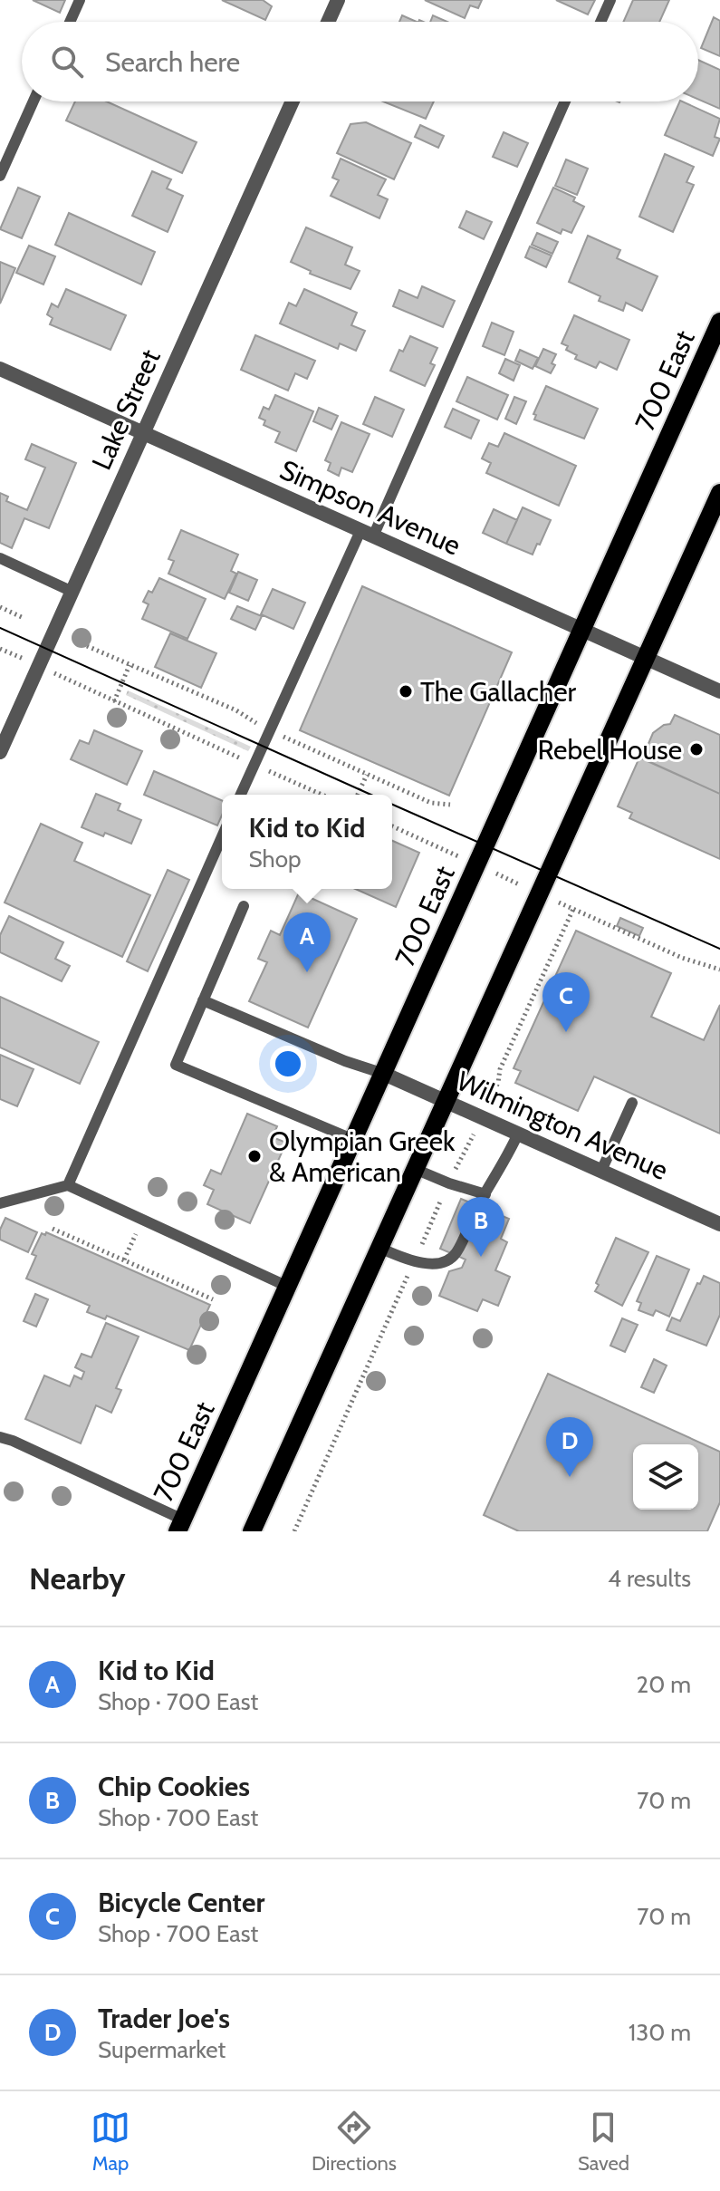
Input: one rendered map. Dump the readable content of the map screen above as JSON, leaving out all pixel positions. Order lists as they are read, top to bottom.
{
  "streets": {
    "main road": ["700 East"],
    "street": ["Lake Street", "Simpson Avenue", "Wilmington Avenue"]
  },
  "crossings": [
    ["700 East", "Simpson Avenue"],
    ["700 East", "Wilmington Avenue"],
    ["Lake Street", "Simpson Avenue"]
  ],
  "places": ["The Gallacher", "Rebel House", "Olympian Greek & American"],
  "page": {
    "search": "Search here",
    "popup": ["Kid to Kid", "Shop"],
    "pins": [
      "A",
      "C",
      "B",
      "D"
    ],
    "heading": ["Nearby", "4 results"],
    "list": [
      {
        "mark": "A",
        "name": "Kid to Kid",
        "note": "Shop · 700 East",
        "value": "20 m"
      },
      {
        "mark": "B",
        "name": "Chip Cookies",
        "note": "Shop · 700 East",
        "value": "70 m"
      },
      {
        "mark": "C",
        "name": "Bicycle Center",
        "note": "Shop · 700 East",
        "value": "70 m"
      },
      {
        "mark": "D",
        "name": "Trader Joe's",
        "note": "Supermarket",
        "value": "130 m"
      }
    ],
    "nav": ["Map", "Directions", "Saved"]
  }
}
